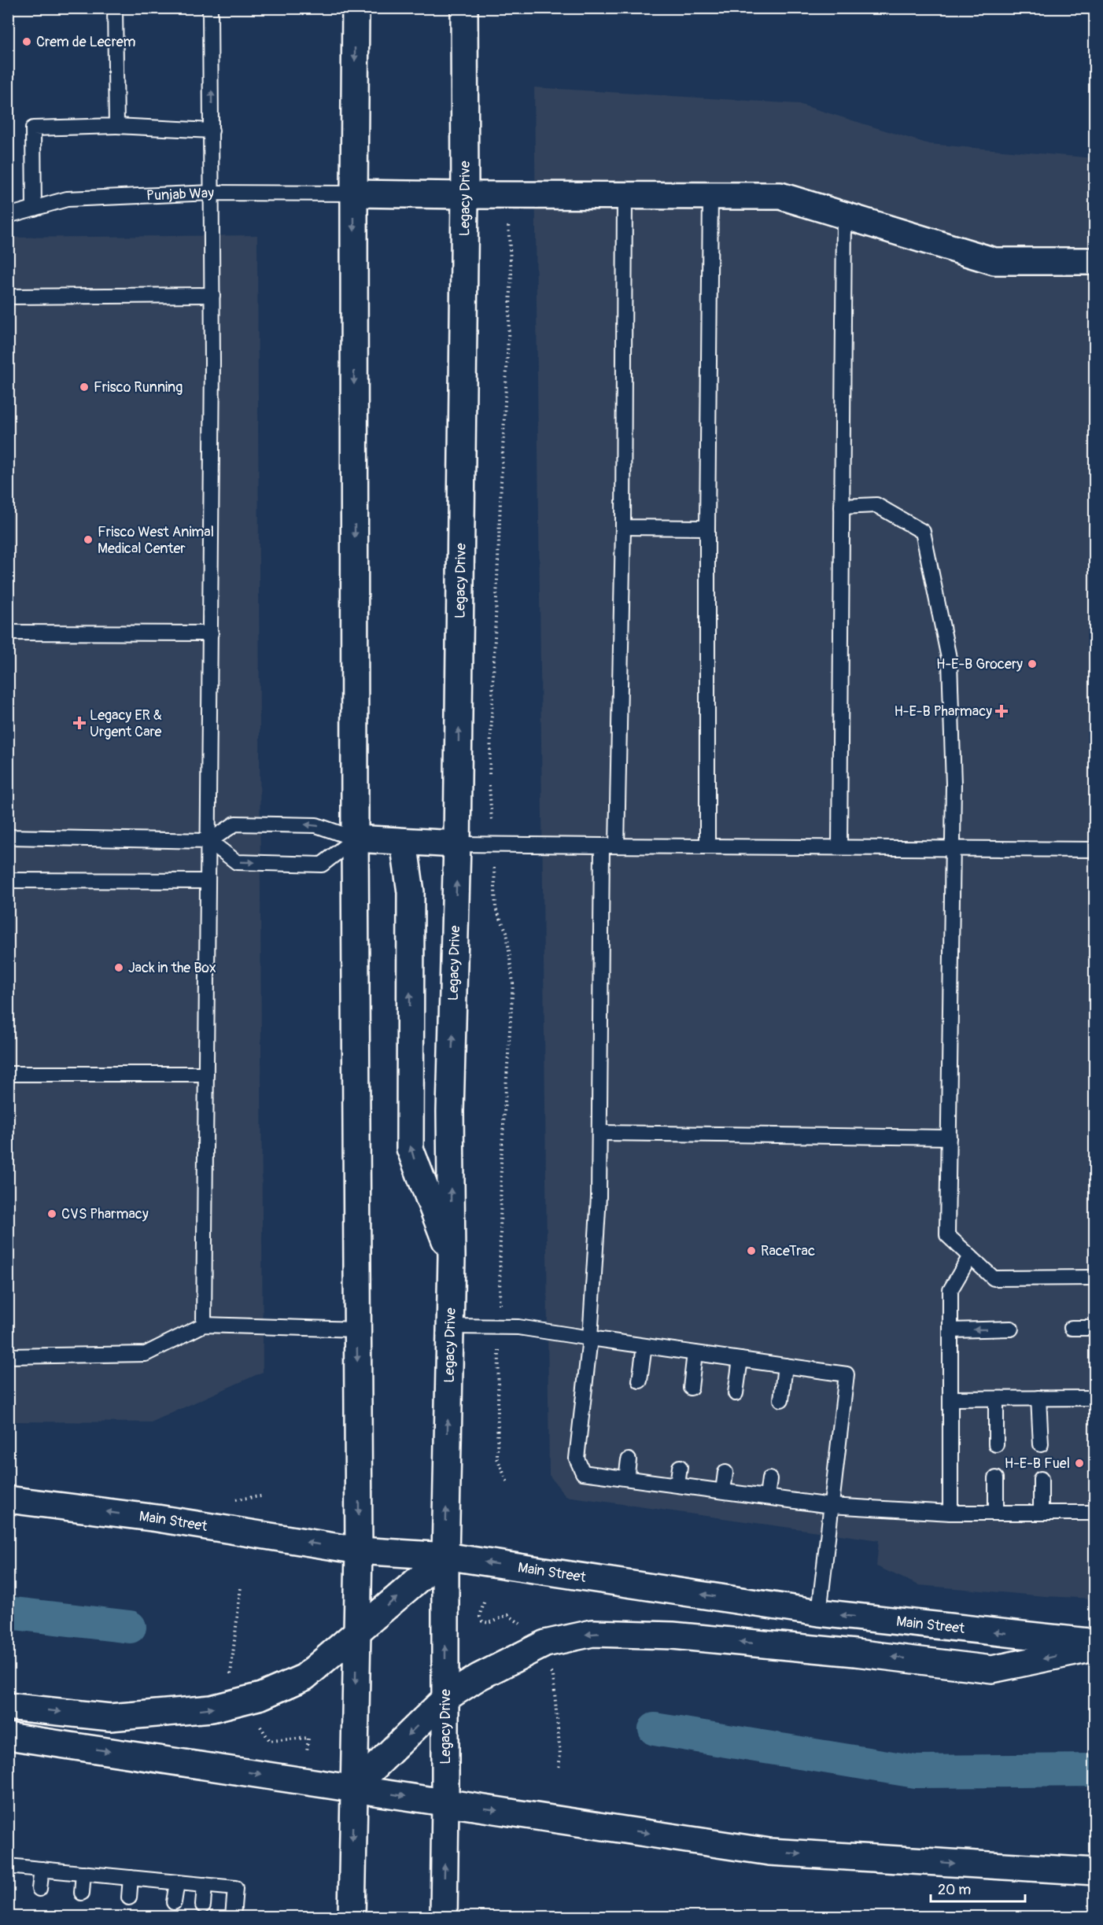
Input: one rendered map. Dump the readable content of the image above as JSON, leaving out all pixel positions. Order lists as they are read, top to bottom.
{
  "streets": {
    "main road": ["Legacy Drive", "Main Street"],
    "lane": ["Punjab Way"]
  },
  "crossings": [
    ["Legacy Drive", "Main Street"]
  ],
  "places": {
    "other": [
      "Crem de Lecrem",
      "Frisco Running",
      "Frisco West Animal Medical Center",
      "H-E-B Grocery",
      "Jack in the Box",
      "CVS Pharmacy",
      "RaceTrac",
      "H-E-B Fuel"
    ],
    "health": ["H-E-B Pharmacy", "Legacy ER & Urgent Care"]
  },
  "scale_bar": "20 m"
}
